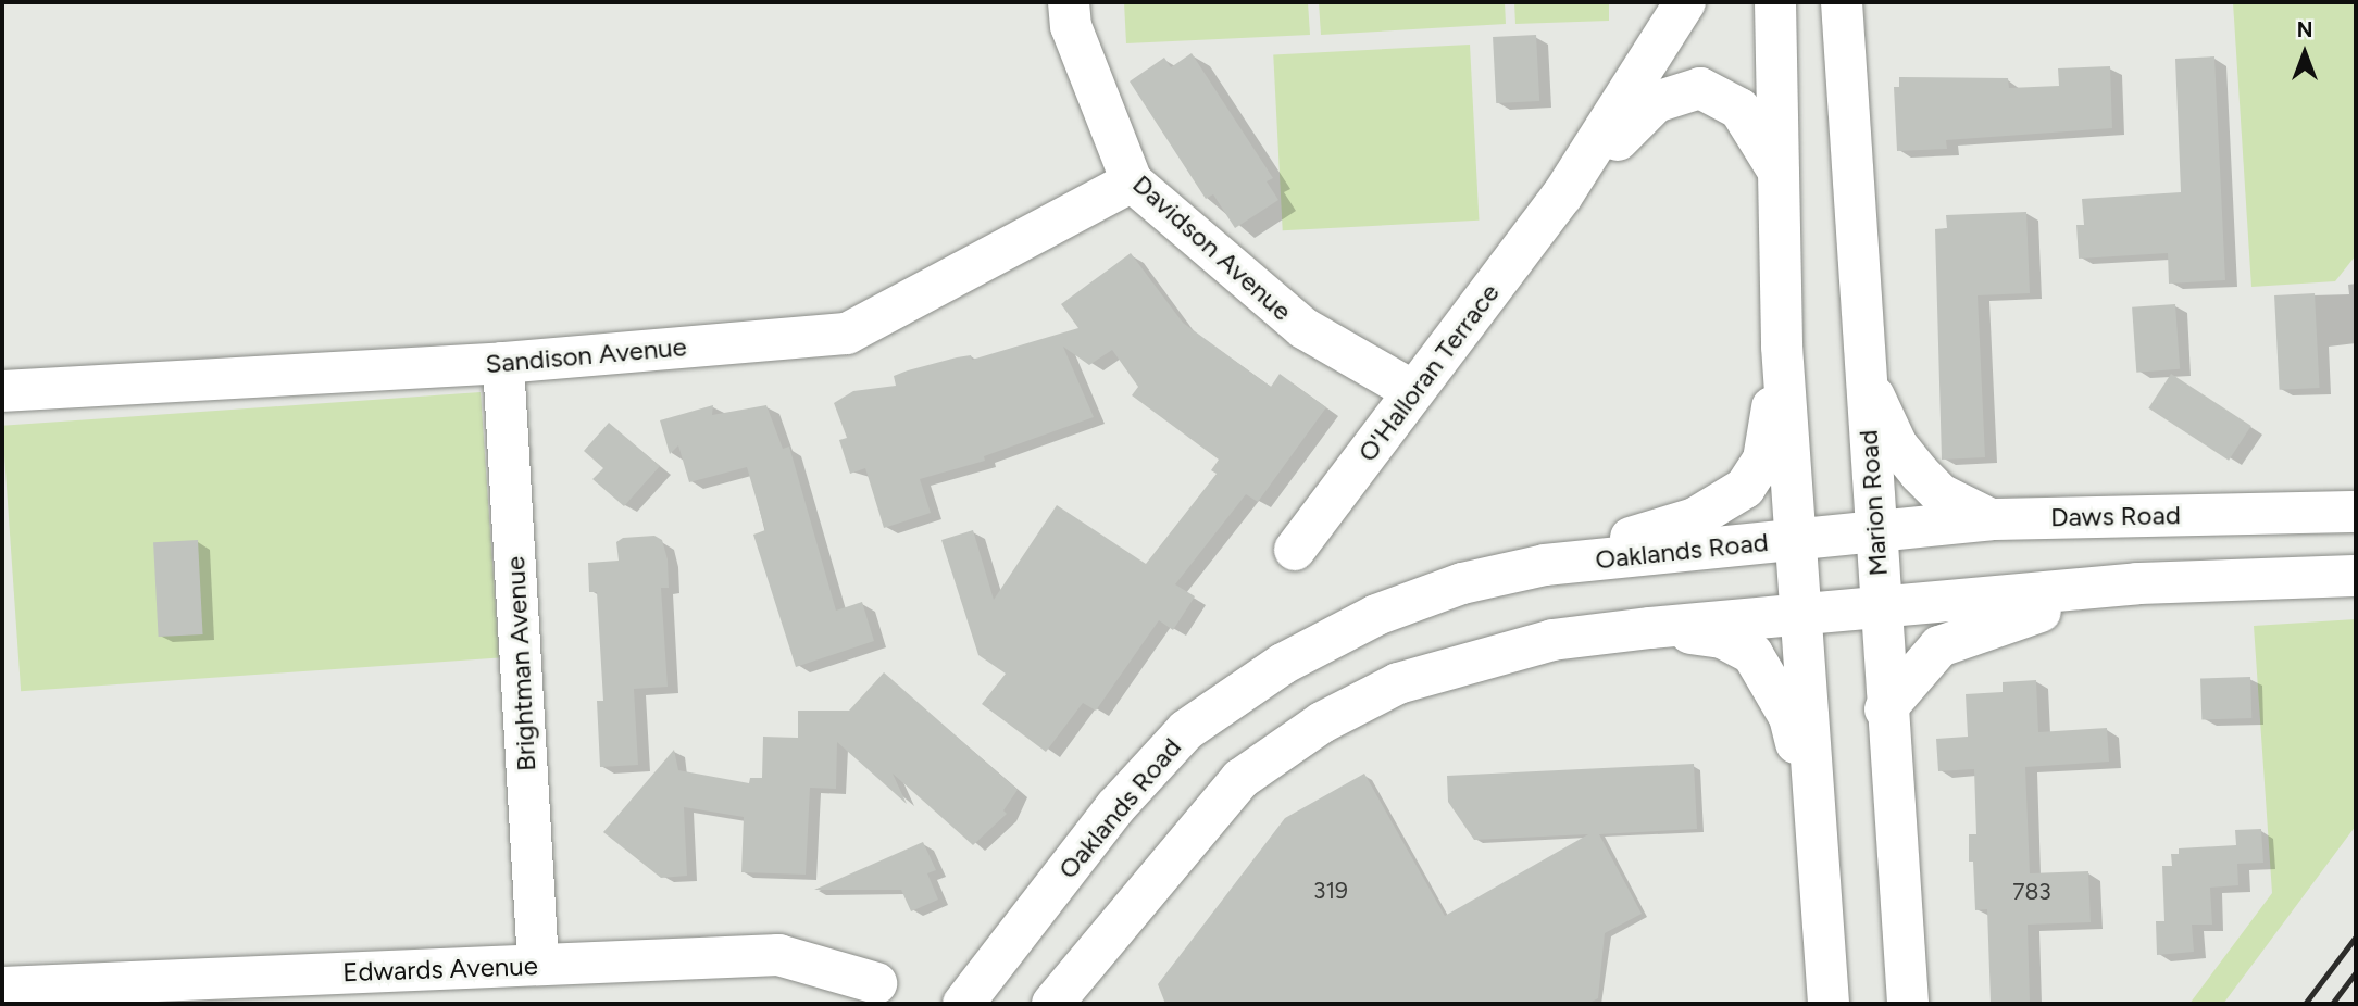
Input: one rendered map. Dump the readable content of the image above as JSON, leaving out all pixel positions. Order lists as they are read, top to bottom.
{
  "streets": {
    "main road": [
      "Davidson Avenue",
      "Sandison Avenue",
      "O'Halloran Terrace",
      "Marion Road",
      "Daws Road",
      "Oaklands Road",
      "Brightman Avenue",
      "Edwards Avenue"
    ]
  },
  "crossings": [
    ["Davidson Avenue", "Sandison Avenue"],
    ["Davidson Avenue", "O'Halloran Terrace"],
    ["Sandison Avenue", "Brightman Avenue"],
    ["Marion Road", "Daws Road"],
    ["Marion Road", "Oaklands Road"],
    ["Daws Road", "Oaklands Road"],
    ["Brightman Avenue", "Edwards Avenue"]
  ],
  "house_numbers": ["319", "783"],
  "north": "top"
}
